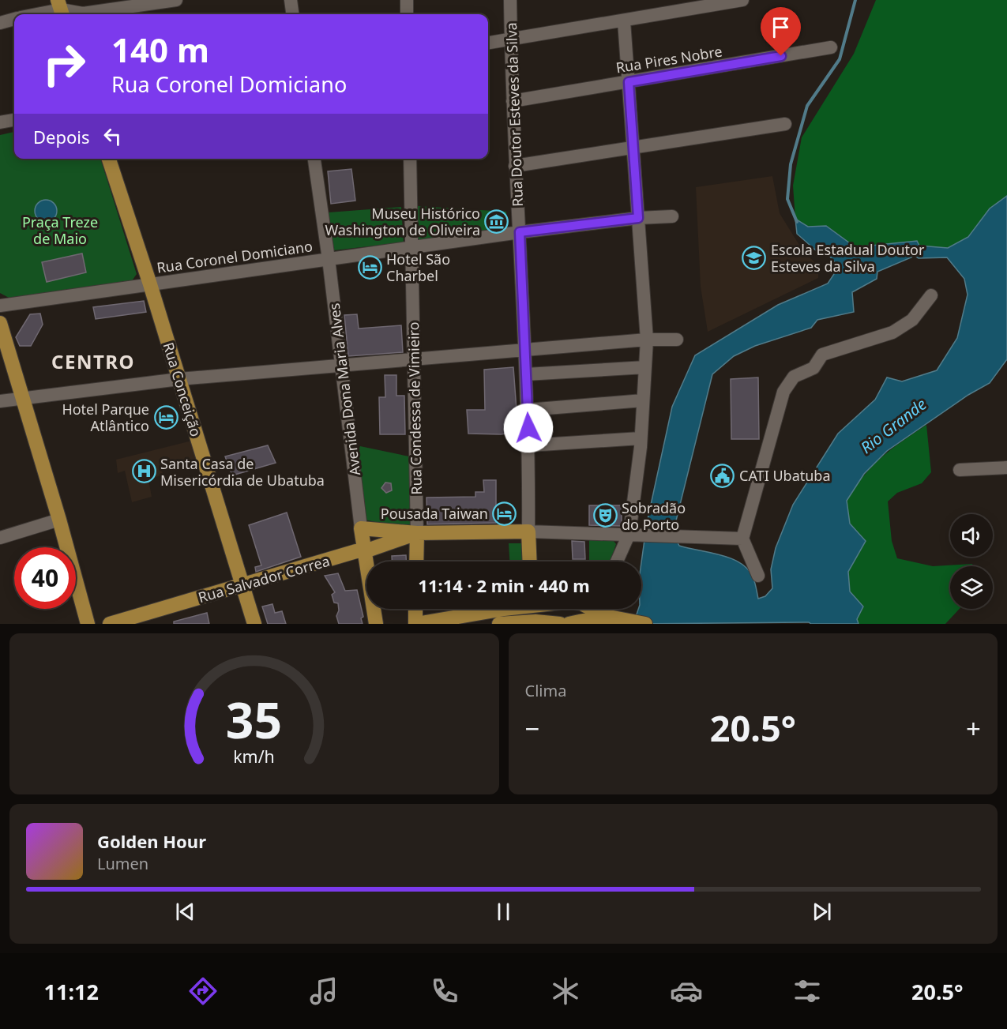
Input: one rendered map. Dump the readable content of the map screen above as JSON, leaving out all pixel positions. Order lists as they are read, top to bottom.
{
  "streets": {
    "main road": [
      "Rua Doutor Esteves da Silva",
      "Rua Conceição",
      "Avenida Dona Maria Alves",
      "Rua Condessa de Vimieiro",
      "Rua Salvador Correa"
    ],
    "street": ["Rua Pires Nobre", "Rua Coronel Domiciano"]
  },
  "crossings": [
    ["Rua Pires Nobre", "Rua Doutor Esteves da Silva"],
    ["Rua Doutor Esteves da Silva", "Rua Coronel Domiciano"],
    ["Rua Doutor Esteves da Silva", "Rua Salvador Correa"],
    ["Rua Coronel Domiciano", "Rua Conceição"],
    ["Rua Coronel Domiciano", "Avenida Dona Maria Alves"],
    ["Rua Coronel Domiciano", "Rua Condessa de Vimieiro"],
    ["Rua Conceição", "Rua Salvador Correa"],
    ["Avenida Dona Maria Alves", "Rua Salvador Correa"],
    ["Rua Condessa de Vimieiro", "Rua Salvador Correa"]
  ],
  "districts": ["CENTRO"],
  "water": ["Rio Grande"],
  "parks": ["Praça Treze de Maio"],
  "places": {
    "museum": ["Museu Histórico Washington de Oliveira"],
    "school or university": ["Escola Estadual Doutor Esteves da Silva"],
    "hotel": ["Hotel São Charbel", "Hotel Parque Atlântico", "Pousada Taiwan"],
    "hospital": ["Santa Casa de Misericórdia de Ubatuba"],
    "public building": ["CATI Ubatuba"],
    "theatre": ["Sobradão do Porto"]
  },
  "page": {
    "turn": ["140 m", "Rua Coronel Domiciano"],
    "then": "Depois",
    "limit": "40",
    "trip": "11:14 · 2 min · 440 m",
    "tile": "Clima",
    "heat": ["−", "20.5°", "+"],
    "song": ["Golden Hour", "Lumen"],
    "tabs": ["11:12", "20.5°"],
    "gauge": ["35", "km/h"]
  }
}
